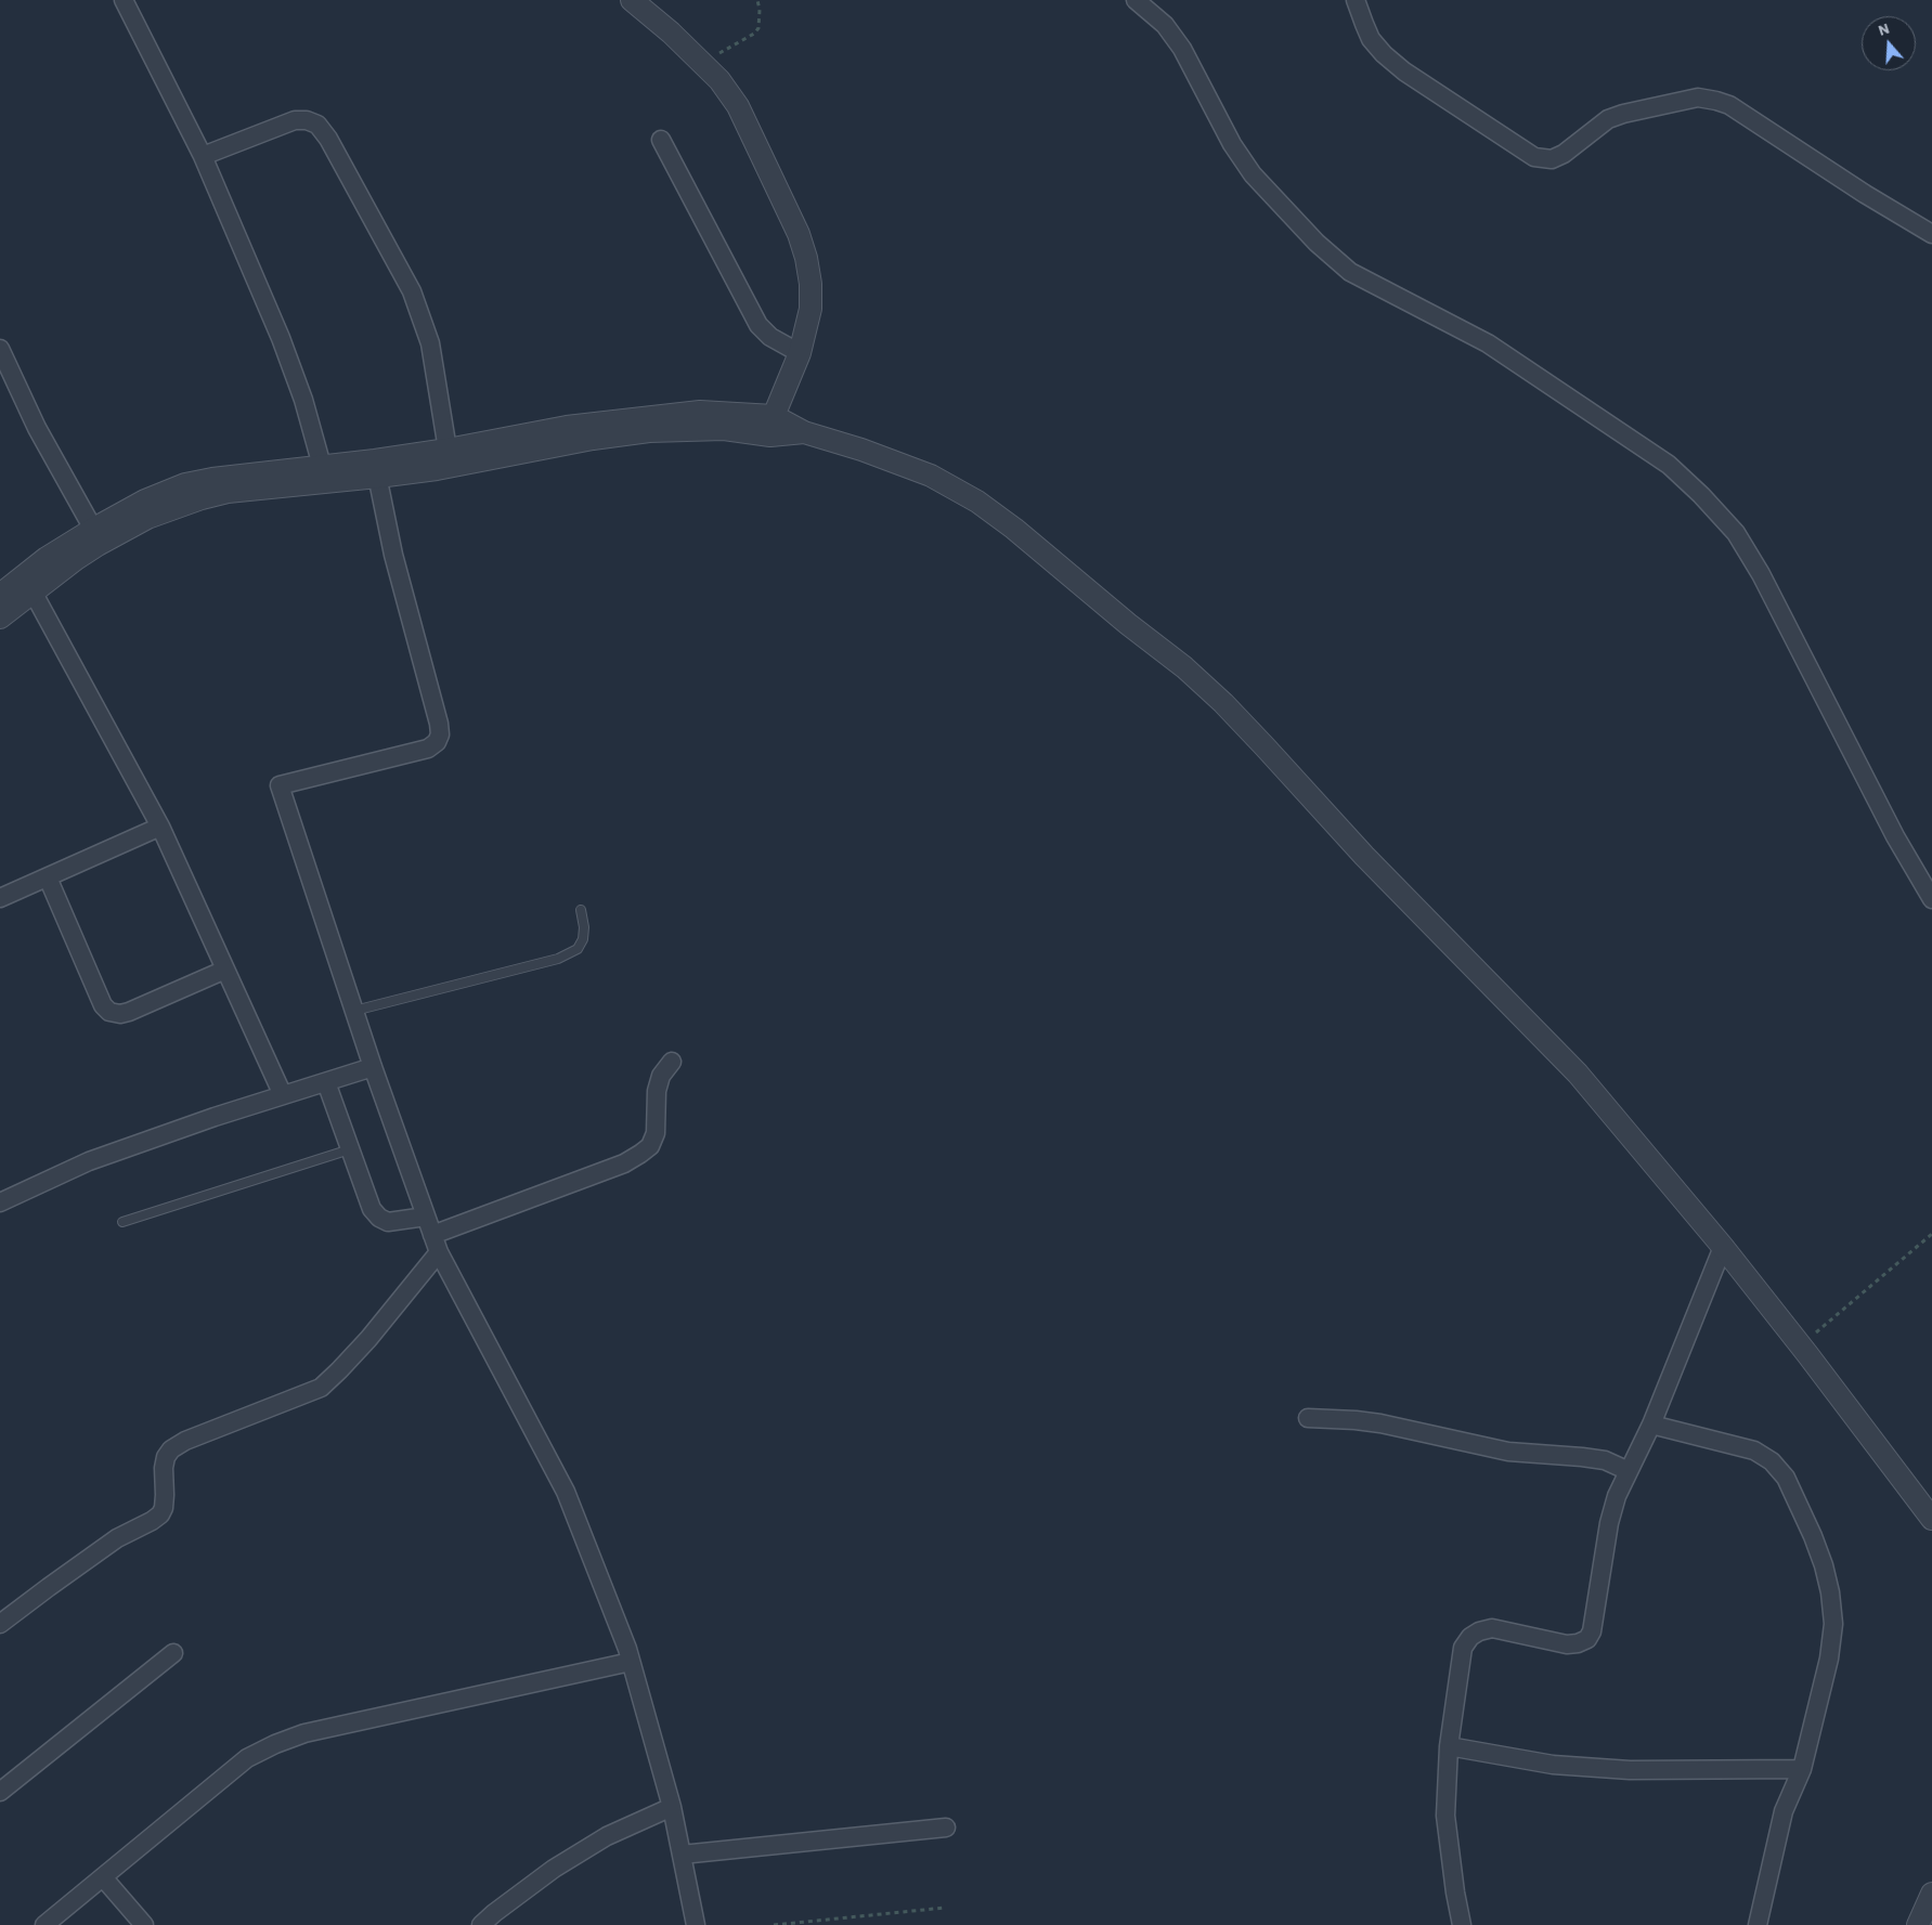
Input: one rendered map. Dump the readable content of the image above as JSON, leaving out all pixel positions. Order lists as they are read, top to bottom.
{
  "north": "top"
}
